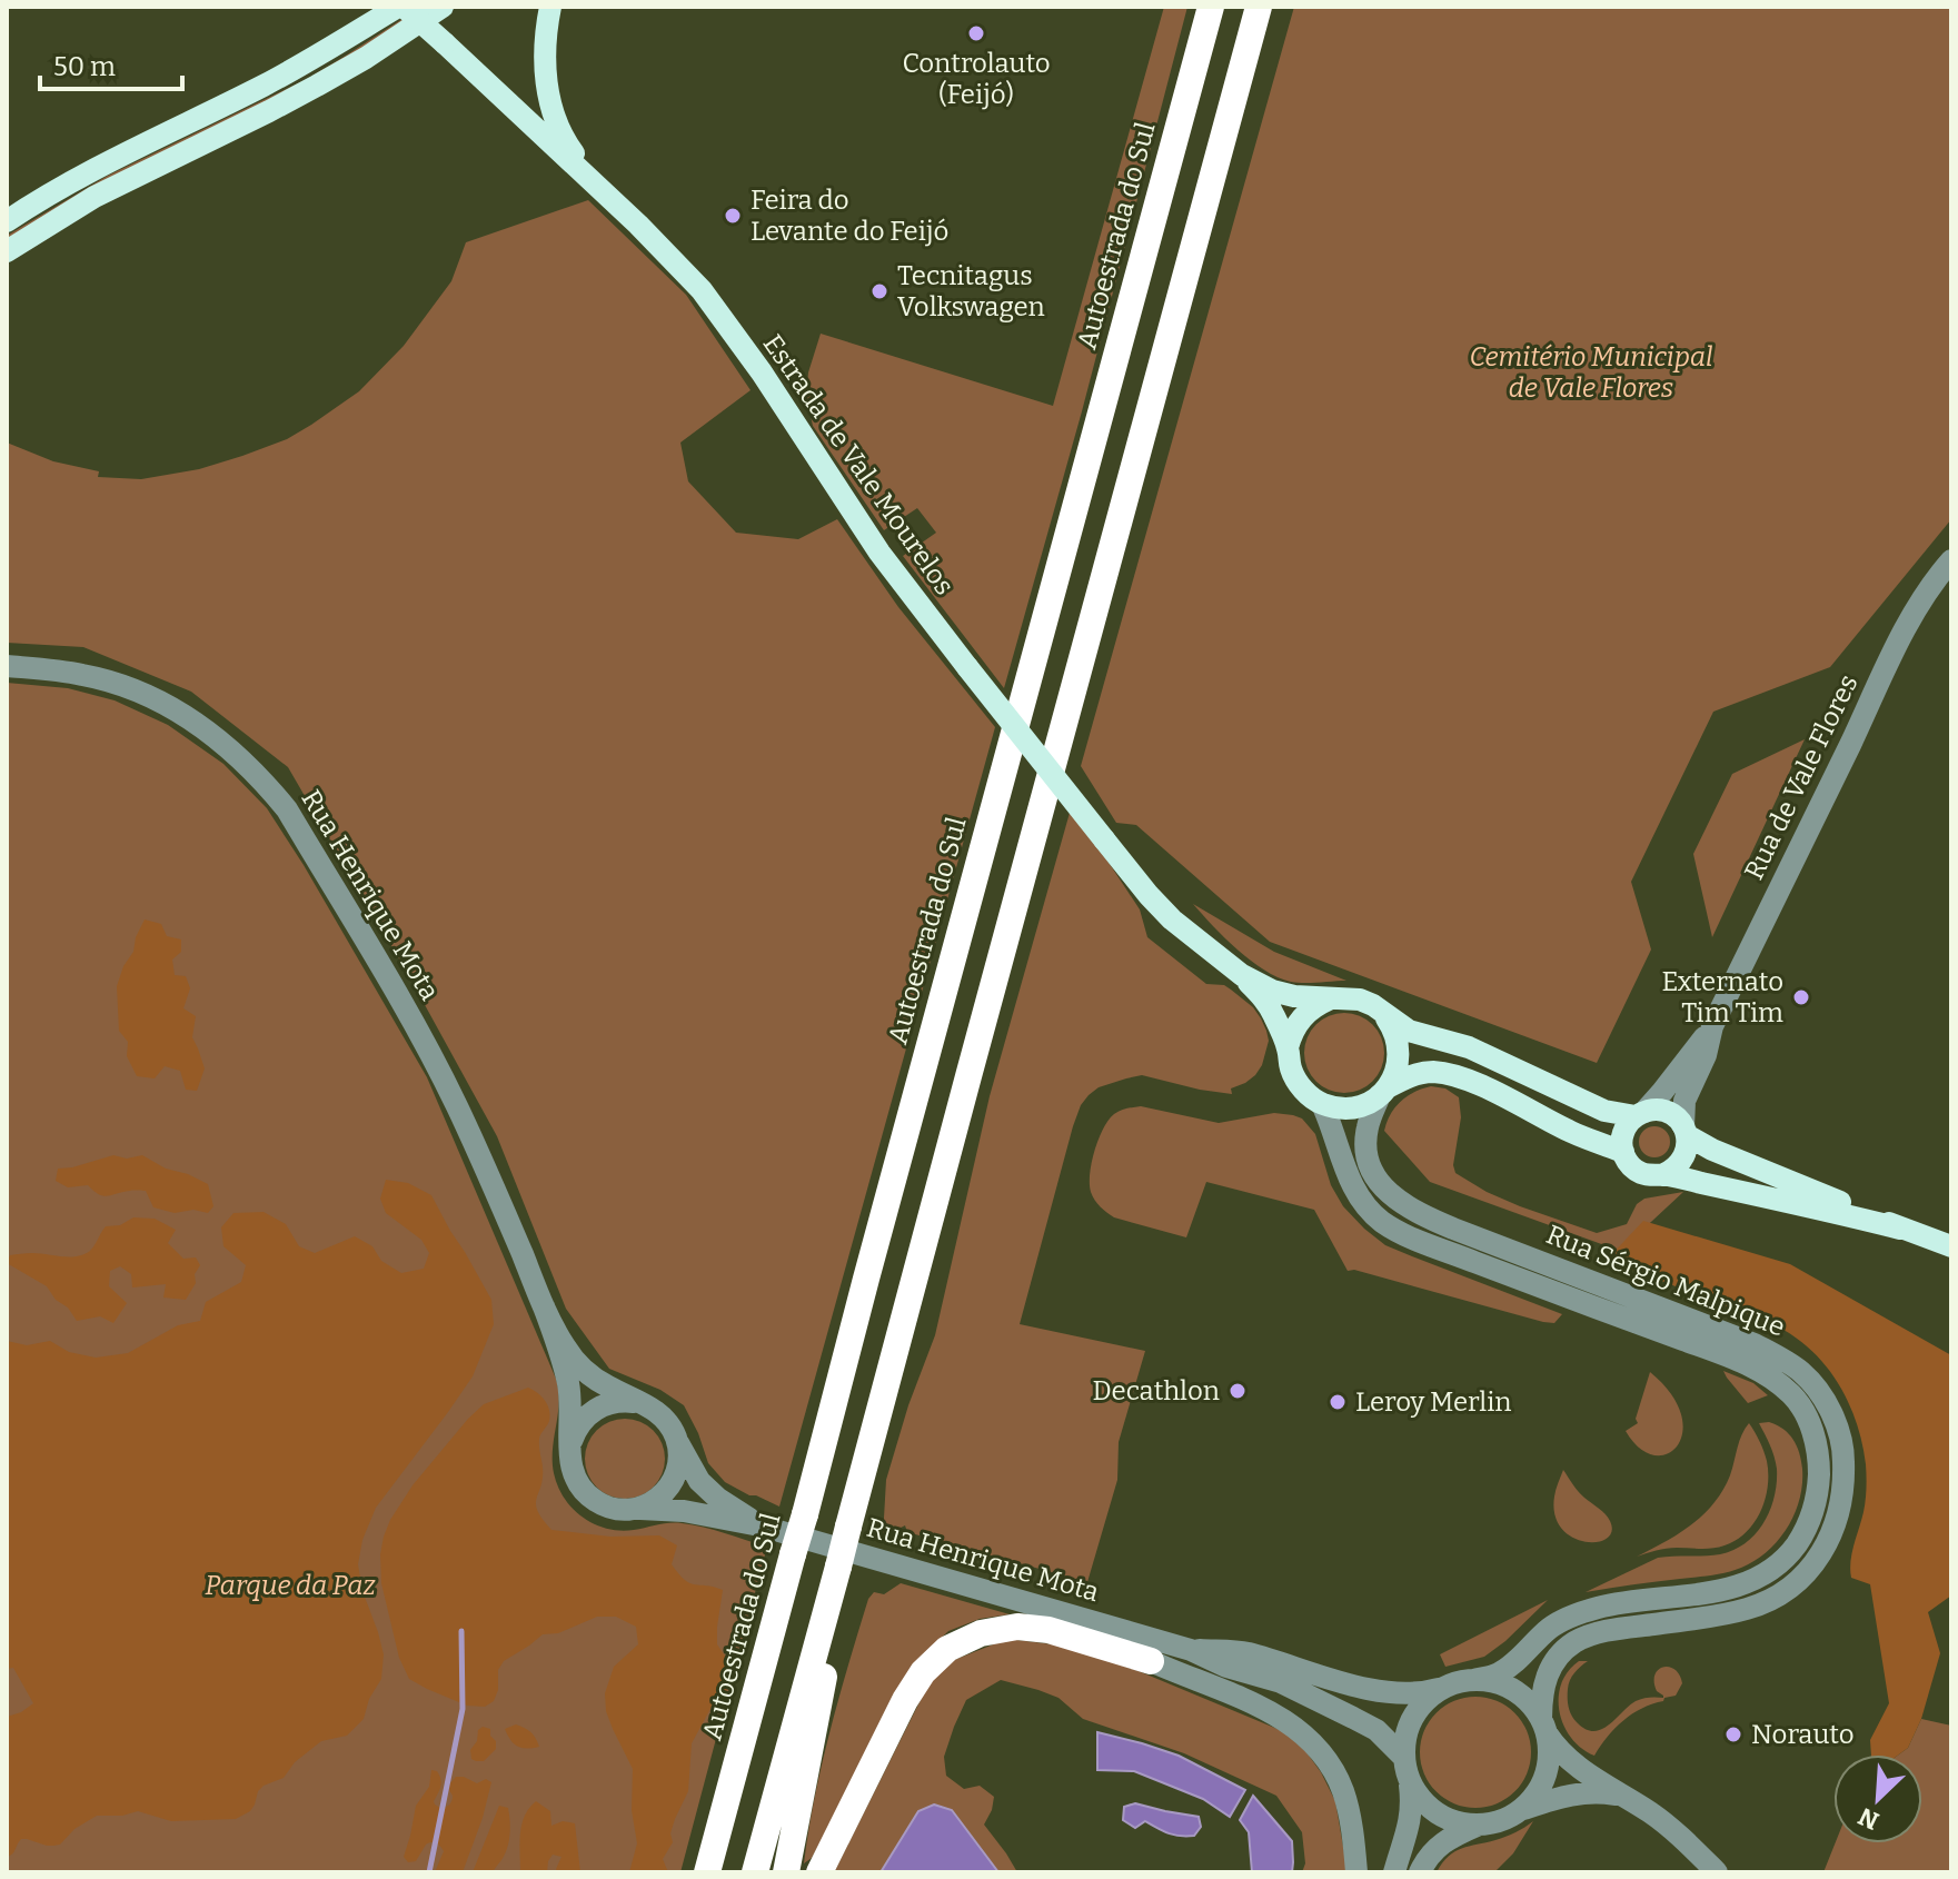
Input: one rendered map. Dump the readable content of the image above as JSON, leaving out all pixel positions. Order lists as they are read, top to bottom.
{
  "streets": {
    "highway": ["Autoestrada do Sul"],
    "main road": ["Estrada de Vale Mourelos"],
    "street": ["Rua de Vale Flores", "Rua Henrique Mota", "Rua Sérgio Malpique"]
  },
  "crossings": [
    ["Estrada de Vale Mourelos", "Rua de Vale Flores"],
    ["Estrada de Vale Mourelos", "Rua Sérgio Malpique"],
    ["Rua Henrique Mota", "Rua Sérgio Malpique"]
  ],
  "parks": ["Cemitério Municipal de Vale Flores", "Parque da Paz"],
  "places": [
    "Controlauto (Feijó)",
    "Feira do Levante do Feijó",
    "Tecnitagus Volkswagen",
    "Externato Tim Tim",
    "Decathlon",
    "Leroy Merlin",
    "Norauto"
  ],
  "scale_bar": "50 m",
  "north": "bottom left"
}
